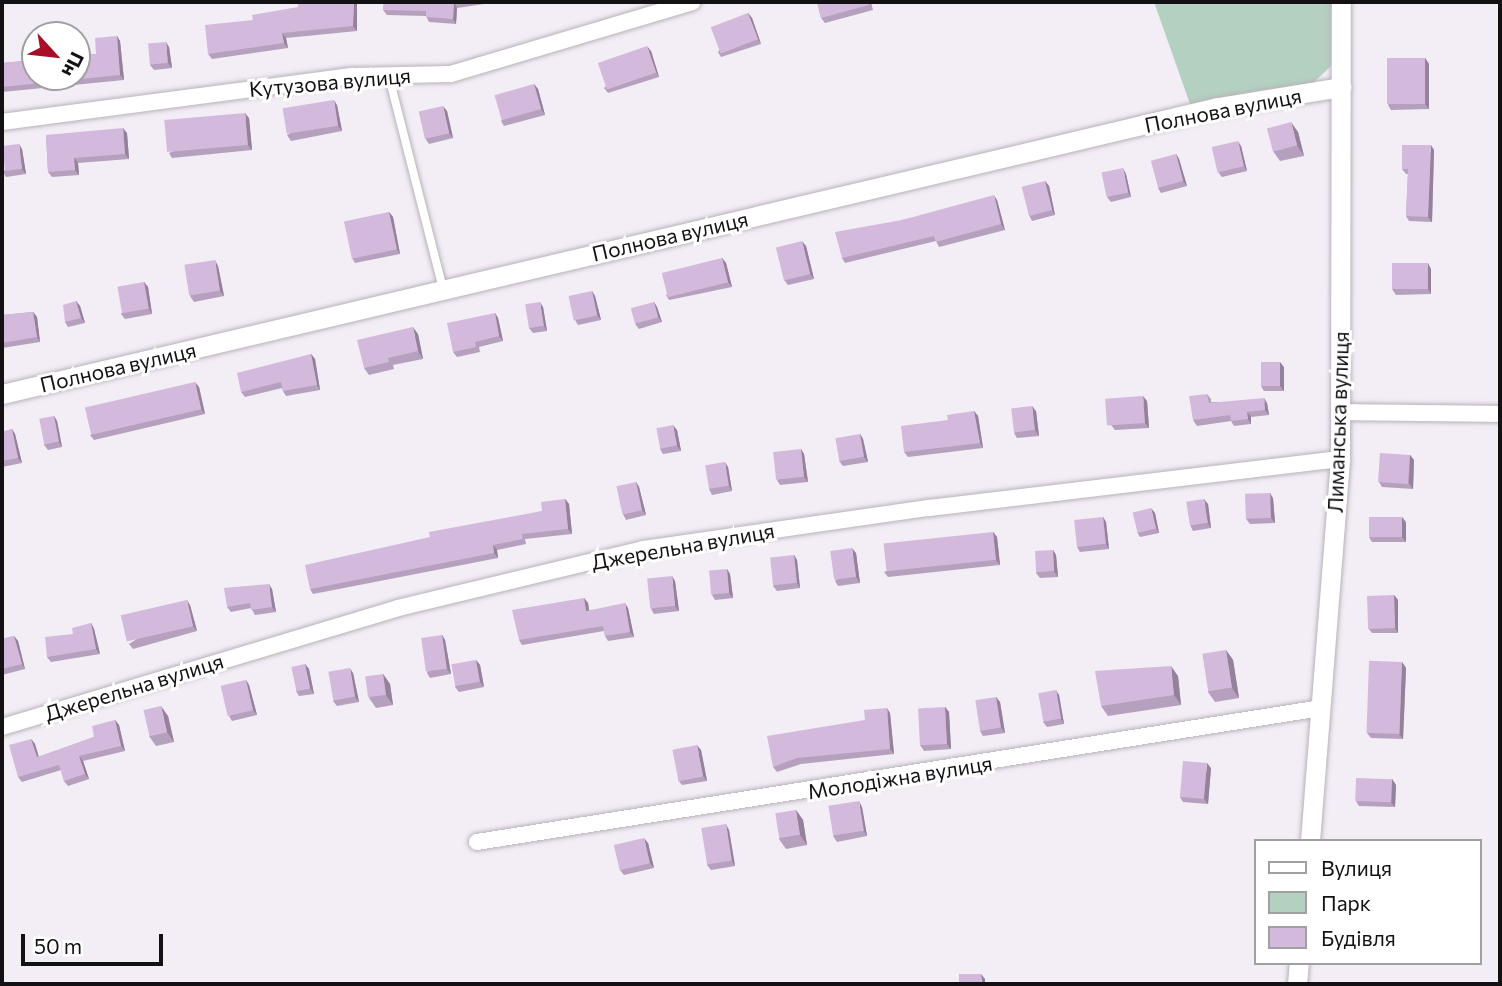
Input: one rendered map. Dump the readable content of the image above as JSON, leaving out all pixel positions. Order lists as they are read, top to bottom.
{
  "streets": {
    "street": [
      "Кутузова вулиця",
      "Полнова вулиця",
      "Лиманська вулиця",
      "Джерельна вулиця",
      "Молодіжна вулиця"
    ]
  },
  "crossings": [
    ["Полнова вулиця", "Лиманська вулиця"],
    ["Лиманська вулиця", "Джерельна вулиця"],
    ["Лиманська вулиця", "Молодіжна вулиця"]
  ],
  "legend": ["Вулиця", "Парк", "Будівля"],
  "scale_bar": "50 m",
  "north": "bottom right"
}
